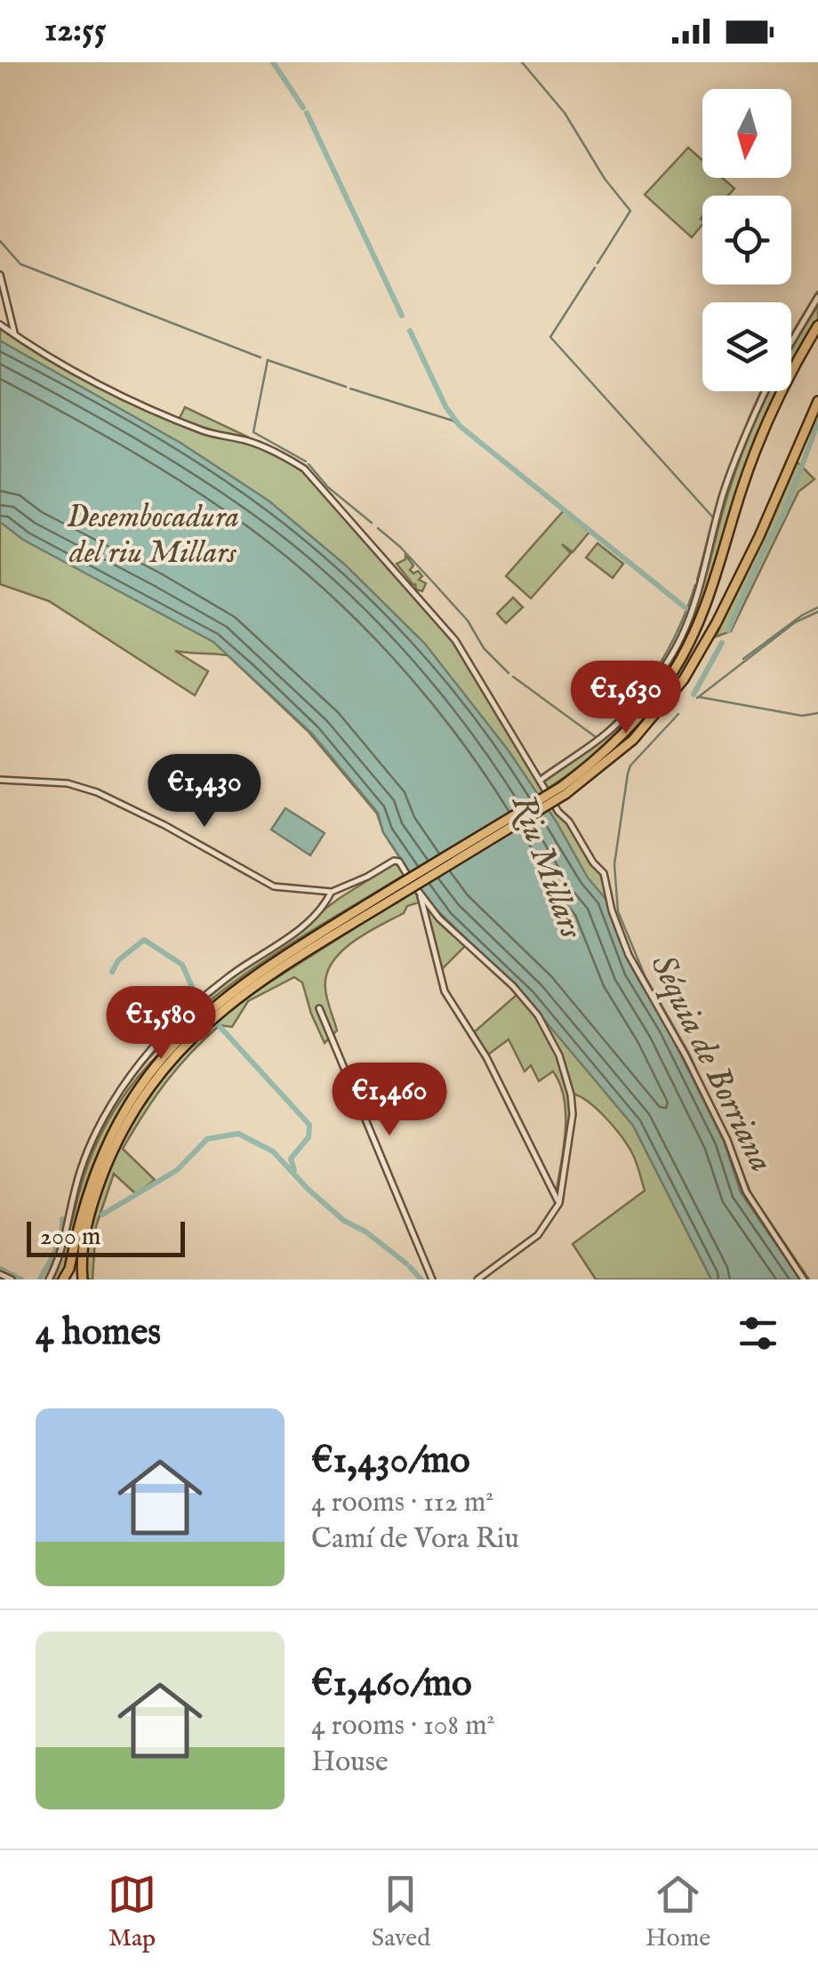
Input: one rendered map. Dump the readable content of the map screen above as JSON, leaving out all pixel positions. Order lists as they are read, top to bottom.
{
  "water": ["Riu Millars", "Séquia de Borriana"],
  "parks": ["Desembocadura del riu Millars"],
  "scale_bar": "200 m",
  "north": "bottom",
  "page": {
    "status": "12:55",
    "price": [
      "€1,630",
      "€1,430",
      "€1,580",
      "€1,460"
    ],
    "scale": "200 m",
    "heading": "4 homes",
    "list": [
      {
        "name": "€1,430/mo",
        "note": "4 rooms · 112 m² · Camí de Vora Riu"
      },
      {
        "name": "€1,460/mo",
        "note": "4 rooms · 108 m² · House"
      }
    ],
    "tabs": ["Map", "Saved", "Home"]
  }
}
